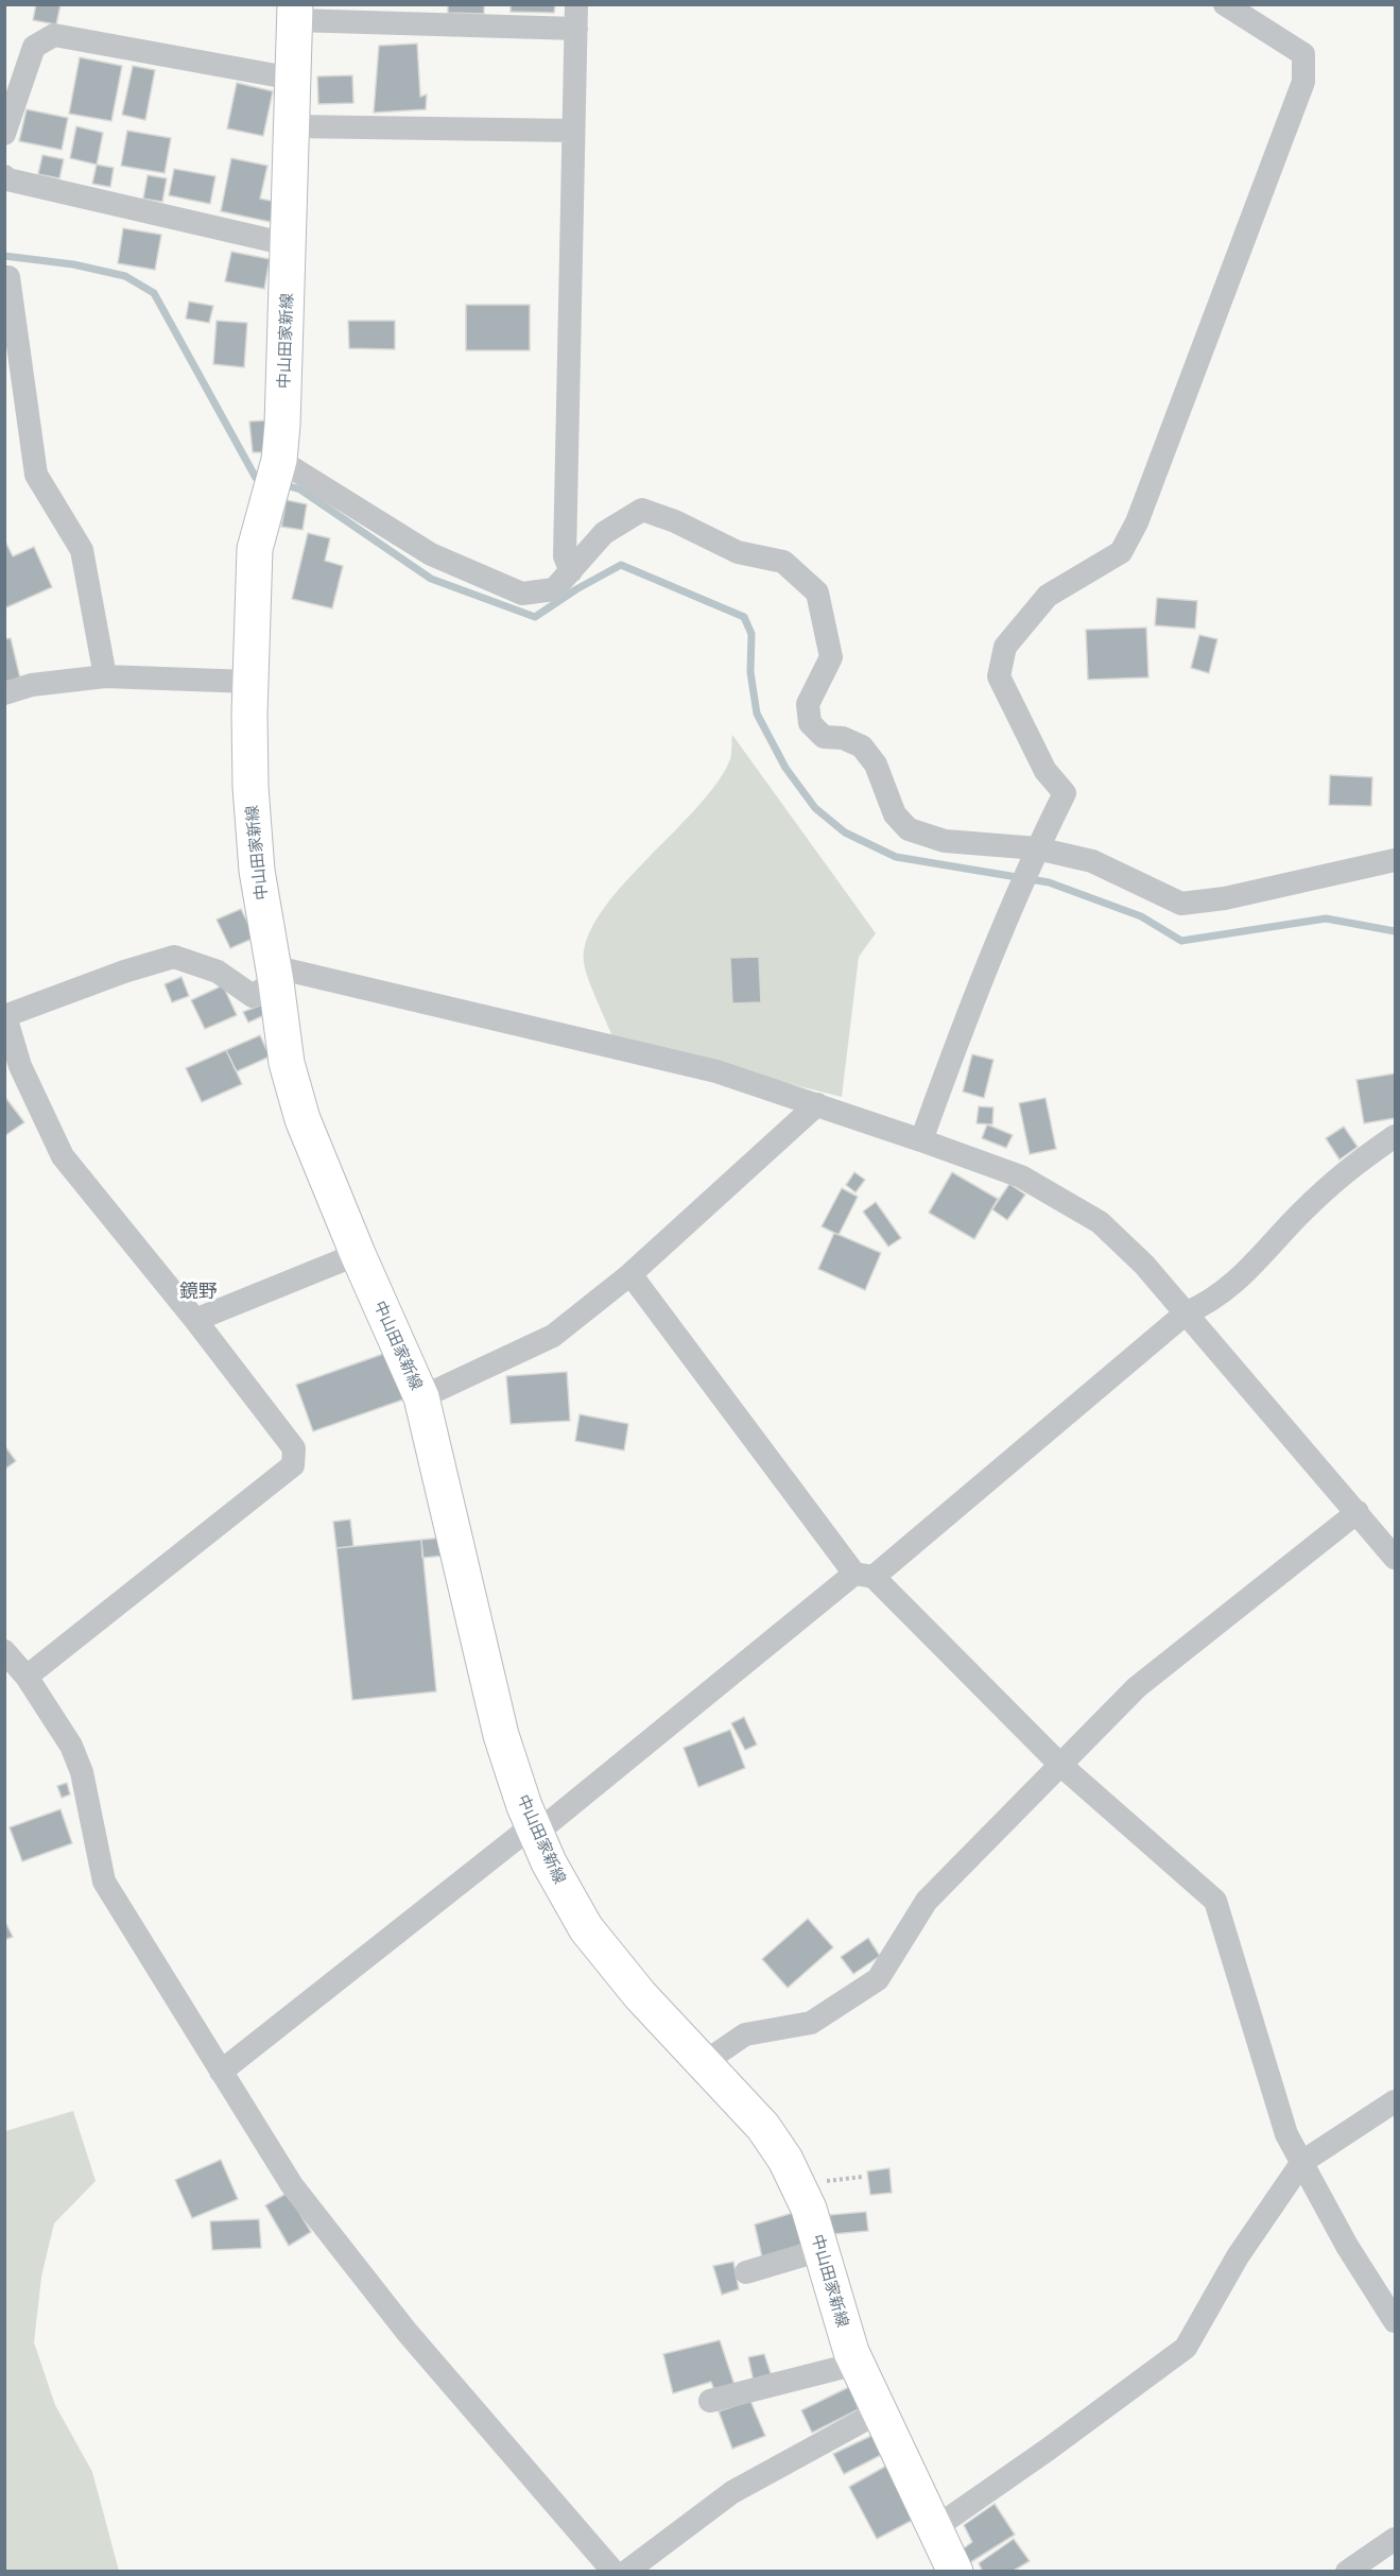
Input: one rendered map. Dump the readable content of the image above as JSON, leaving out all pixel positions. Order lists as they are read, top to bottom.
{
  "streets": {
    "main road": ["中山田家新線"]
  },
  "districts": ["鏡野"]
}
